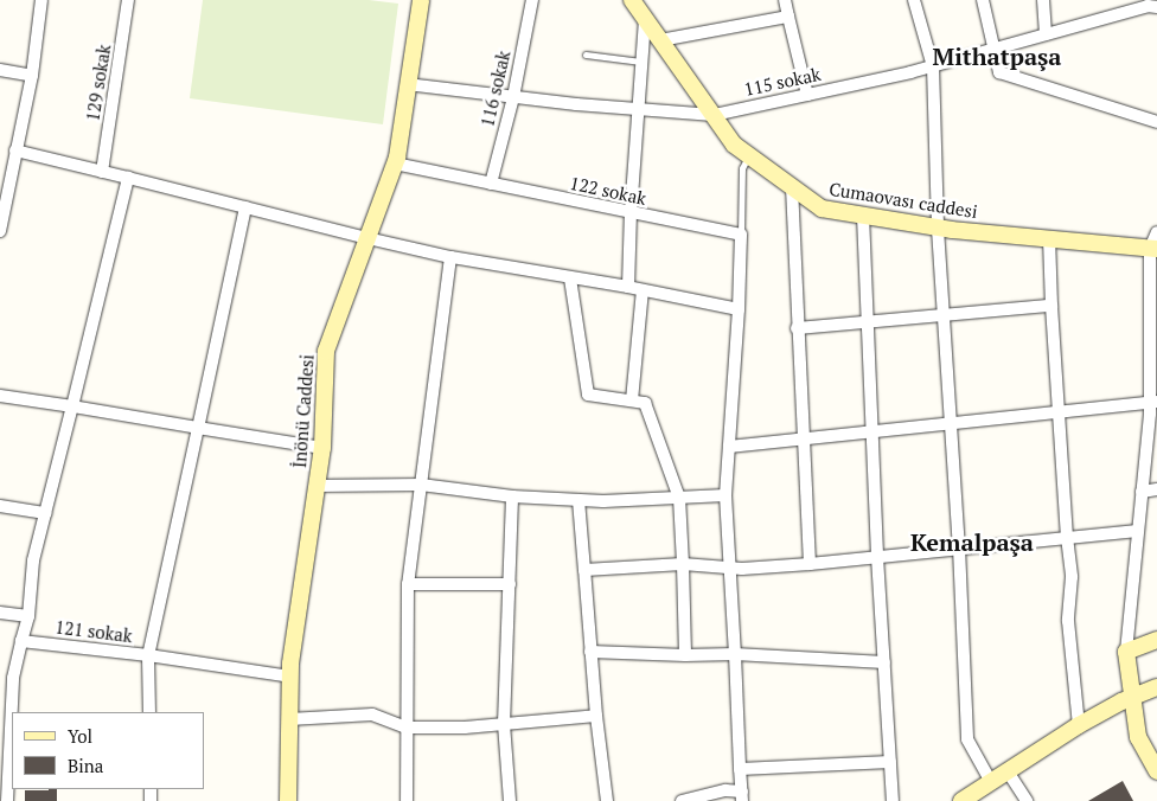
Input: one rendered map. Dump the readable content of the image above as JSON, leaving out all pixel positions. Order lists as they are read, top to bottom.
{
  "streets": {
    "main road": ["Cumaovası caddesi", "İnönü Caddesi"],
    "street": [
      "115 sokak",
      "129 sokak",
      "116 sokak",
      "122 sokak",
      "121 sokak"
    ]
  },
  "crossings": [
    ["115 sokak", "116 sokak"],
    ["115 sokak", "Cumaovası caddesi"],
    ["115 sokak", "İnönü Caddesi"],
    ["116 sokak", "122 sokak"],
    ["122 sokak", "İnönü Caddesi"]
  ],
  "districts": ["Mithatpaşa", "Kemalpaşa"],
  "legend": ["Yol", "Bina"]
}
